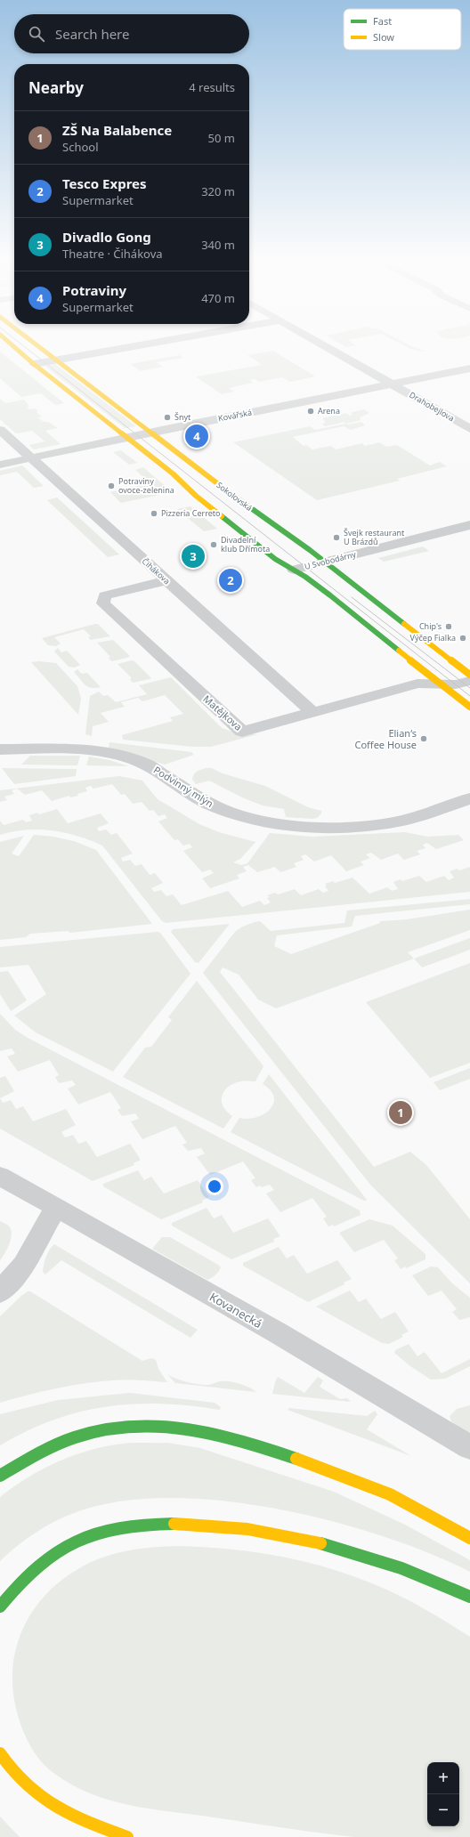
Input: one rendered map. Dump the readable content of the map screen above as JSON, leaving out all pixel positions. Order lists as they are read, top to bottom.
{
  "streets": {
    "main road": ["Sokolovská"],
    "street": [
      "Drahobejlova",
      "Kovářská",
      "U Svobodárny",
      "Čihákova",
      "Matějkova",
      "Podvinný mlýn",
      "Kovanecká"
    ]
  },
  "crossings": [
    ["Drahobejlova", "Kovářská"],
    ["Kovářská", "Sokolovská"],
    ["Kovářská", "Čihákova"],
    ["Sokolovská", "U Svobodárny"],
    ["Čihákova", "Matějkova"]
  ],
  "places": [
    "Arena",
    "Šnyt",
    "Potraviny ovoce-zelenina",
    "Pizzeria Cerreto",
    "Švejk restaurant U Brázdů",
    "Divadelní klub Dřímota",
    "Chip's",
    "Výčep Fialka",
    "Elian‘s Coffee House"
  ],
  "legend": ["Fast", "Slow"],
  "page": {
    "search": "Search here",
    "heading": ["Nearby", "4 results"],
    "list": [
      {
        "mark": "1",
        "name": "ZŠ Na Balabence",
        "note": "School",
        "value": "50 m"
      },
      {
        "mark": "2",
        "name": "Tesco Expres",
        "note": "Supermarket",
        "value": "320 m"
      },
      {
        "mark": "3",
        "name": "Divadlo Gong",
        "note": "Theatre · Čihákova",
        "value": "340 m"
      },
      {
        "mark": "4",
        "name": "Potraviny",
        "note": "Supermarket",
        "value": "470 m"
      }
    ],
    "pins": [
      "4",
      "3",
      "2",
      "1"
    ],
    "map_buttons": ["+", "−"]
  }
}
